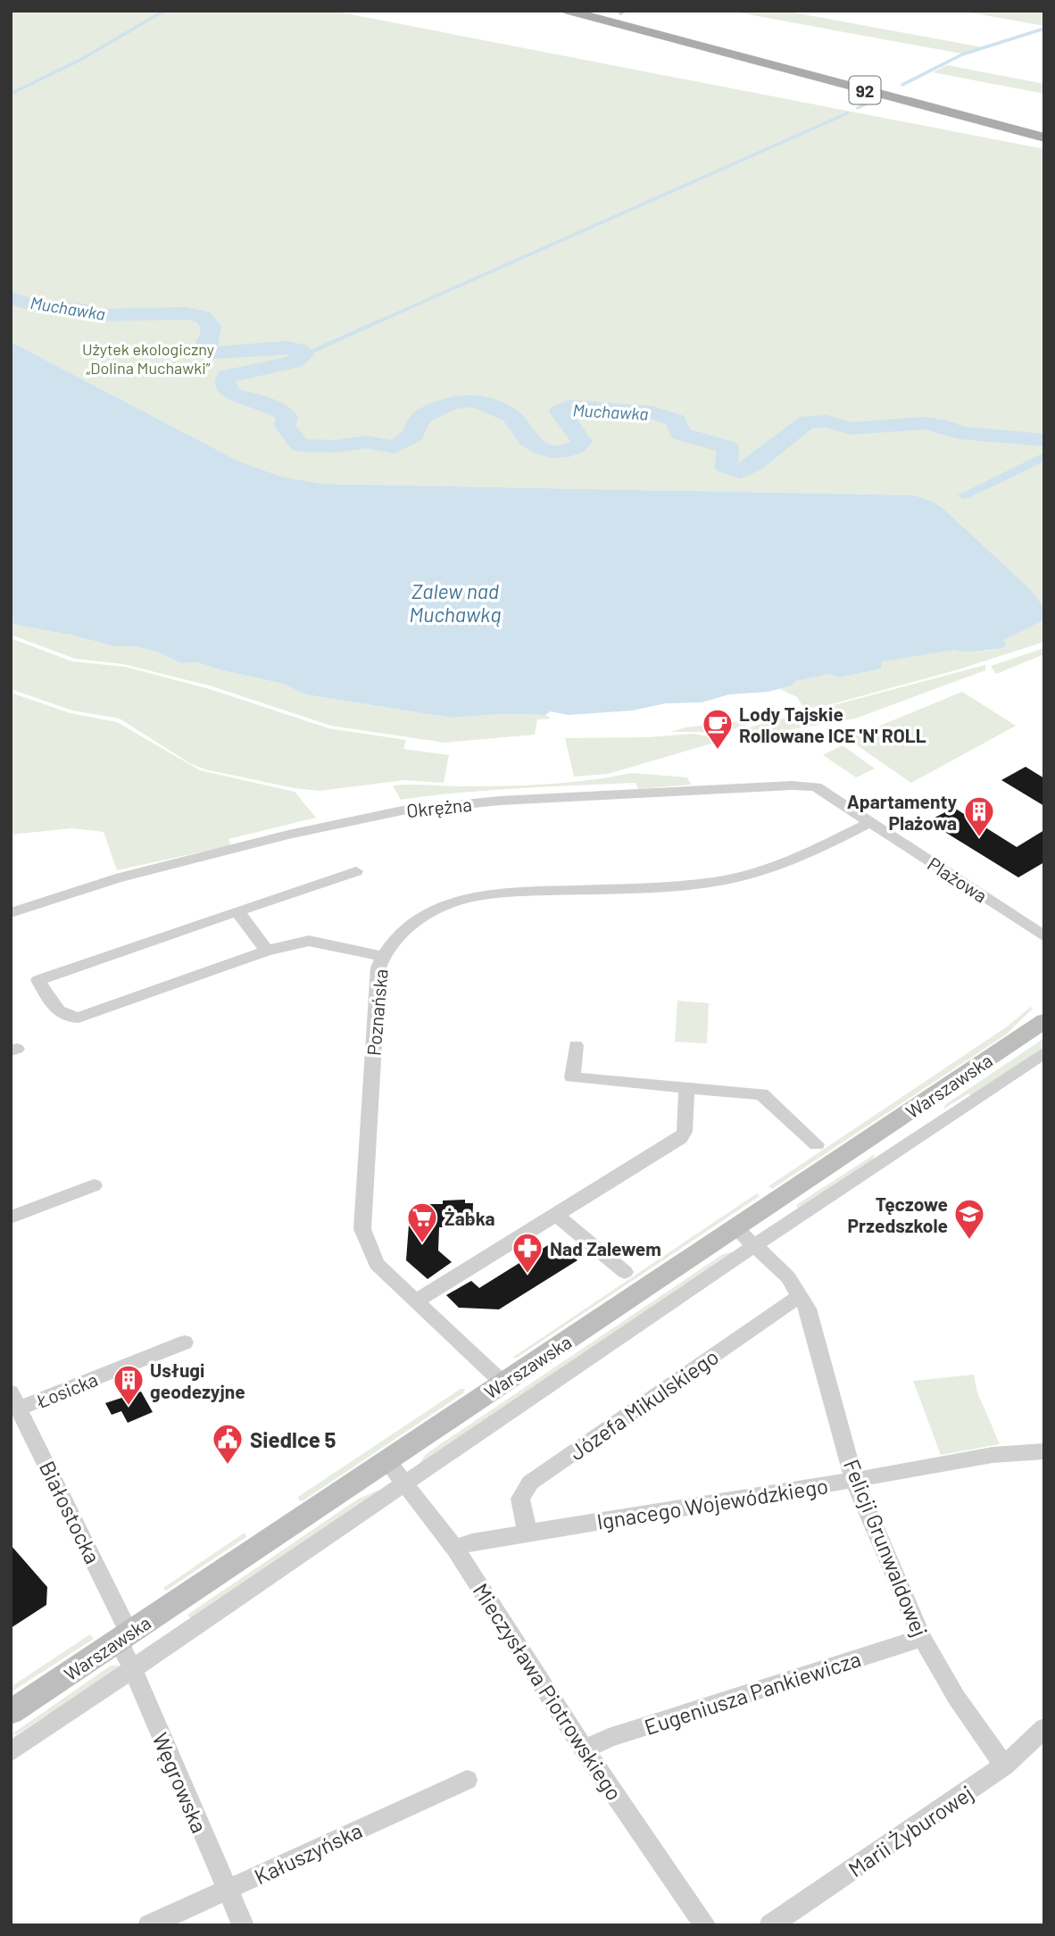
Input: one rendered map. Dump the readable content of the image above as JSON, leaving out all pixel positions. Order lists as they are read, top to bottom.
{
  "streets": {
    "main road": ["92", "Warszawska"],
    "street": [
      "Okrężna",
      "Plażowa",
      "Poznańska",
      "Łosicka",
      "Józefa Mikulskiego",
      "Ignacego Wojewódzkiego",
      "Białostocka",
      "Felicji Grunwaldowej",
      "Mieczysława Piotrowskiego",
      "Eugeniusza Pankiewicza",
      "Węgrowska",
      "Marii Żyburowej",
      "Kałuszyńska"
    ]
  },
  "crossings": [
    ["Okrężna", "Plażowa"],
    ["Okrężna", "Poznańska"],
    ["Plażowa", "Poznańska"],
    ["Poznańska", "Warszawska"],
    ["Warszawska", "Białostocka"],
    ["Warszawska", "Felicji Grunwaldowej"],
    ["Warszawska", "Mieczysława Piotrowskiego"],
    ["Warszawska", "Węgrowska"],
    ["Łosicka", "Białostocka"],
    ["Józefa Mikulskiego", "Ignacego Wojewódzkiego"],
    ["Józefa Mikulskiego", "Felicji Grunwaldowej"],
    ["Ignacego Wojewódzkiego", "Felicji Grunwaldowej"],
    ["Ignacego Wojewódzkiego", "Mieczysława Piotrowskiego"],
    ["Białostocka", "Węgrowska"],
    ["Felicji Grunwaldowej", "Eugeniusza Pankiewicza"],
    ["Felicji Grunwaldowej", "Marii Żyburowej"],
    ["Mieczysława Piotrowskiego", "Eugeniusza Pankiewicza"],
    ["Węgrowska", "Kałuszyńska"]
  ],
  "water": ["Muchawka", "Zalew nad Muchawką"],
  "parks": ["Użytek ekologiczny „Dolina Muchawki”"],
  "places": {
    "cafe": ["Lody Tajskie Rollowane ICE 'N' ROLL"],
    "building": ["Apartamenty Plażowa", "Usługi geodezyjne"],
    "school or university": ["Tęczowe Przedszkole"],
    "supermarket": ["Żabka"],
    "pharmacy": ["Nad Zalewem"],
    "public building": ["Siedlce 5"]
  }
}
